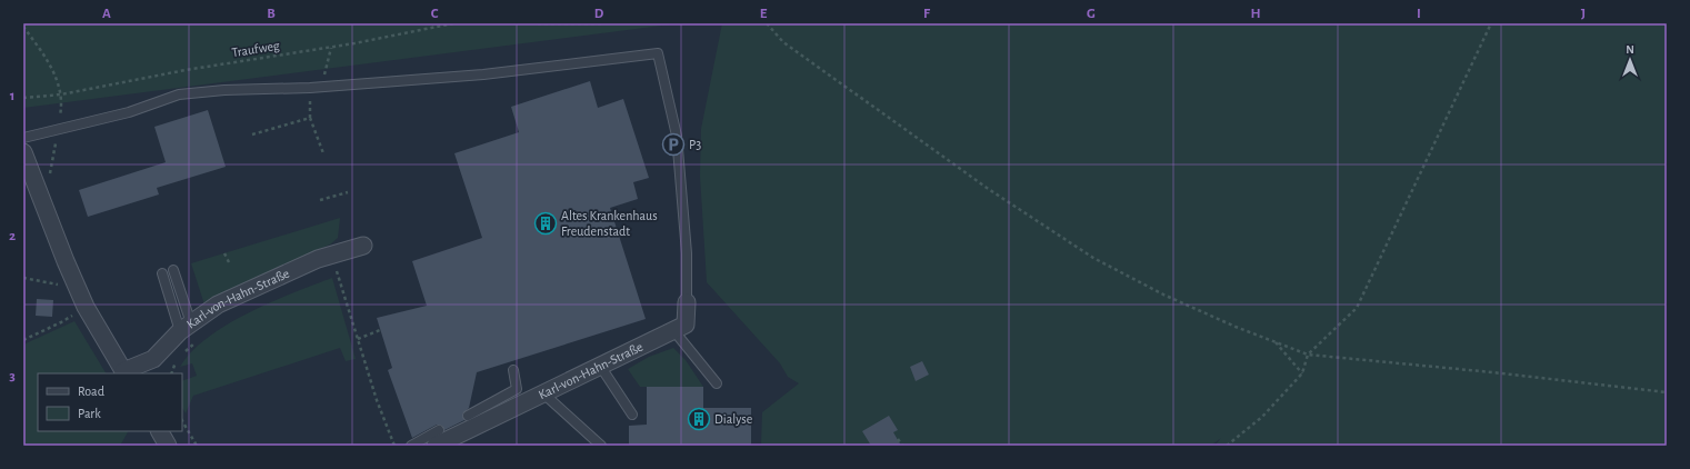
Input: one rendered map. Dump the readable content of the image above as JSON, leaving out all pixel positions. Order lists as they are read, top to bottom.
{
  "streets": {
    "street": ["Karl-von-Hahn-Straße"],
    "path": ["Traufweg"]
  },
  "places": {
    "parking": ["P3"],
    "building": ["Altes Krankenhaus Freudenstadt", "Dialyse"]
  },
  "legend": ["Road", "Park"],
  "north": "top",
  "grid": {
    "columns": [
      "A",
      "B",
      "C",
      "D",
      "E",
      "F",
      "G",
      "H",
      "I",
      "J"
    ],
    "rows": ["1", "2", "3"]
  }
}
